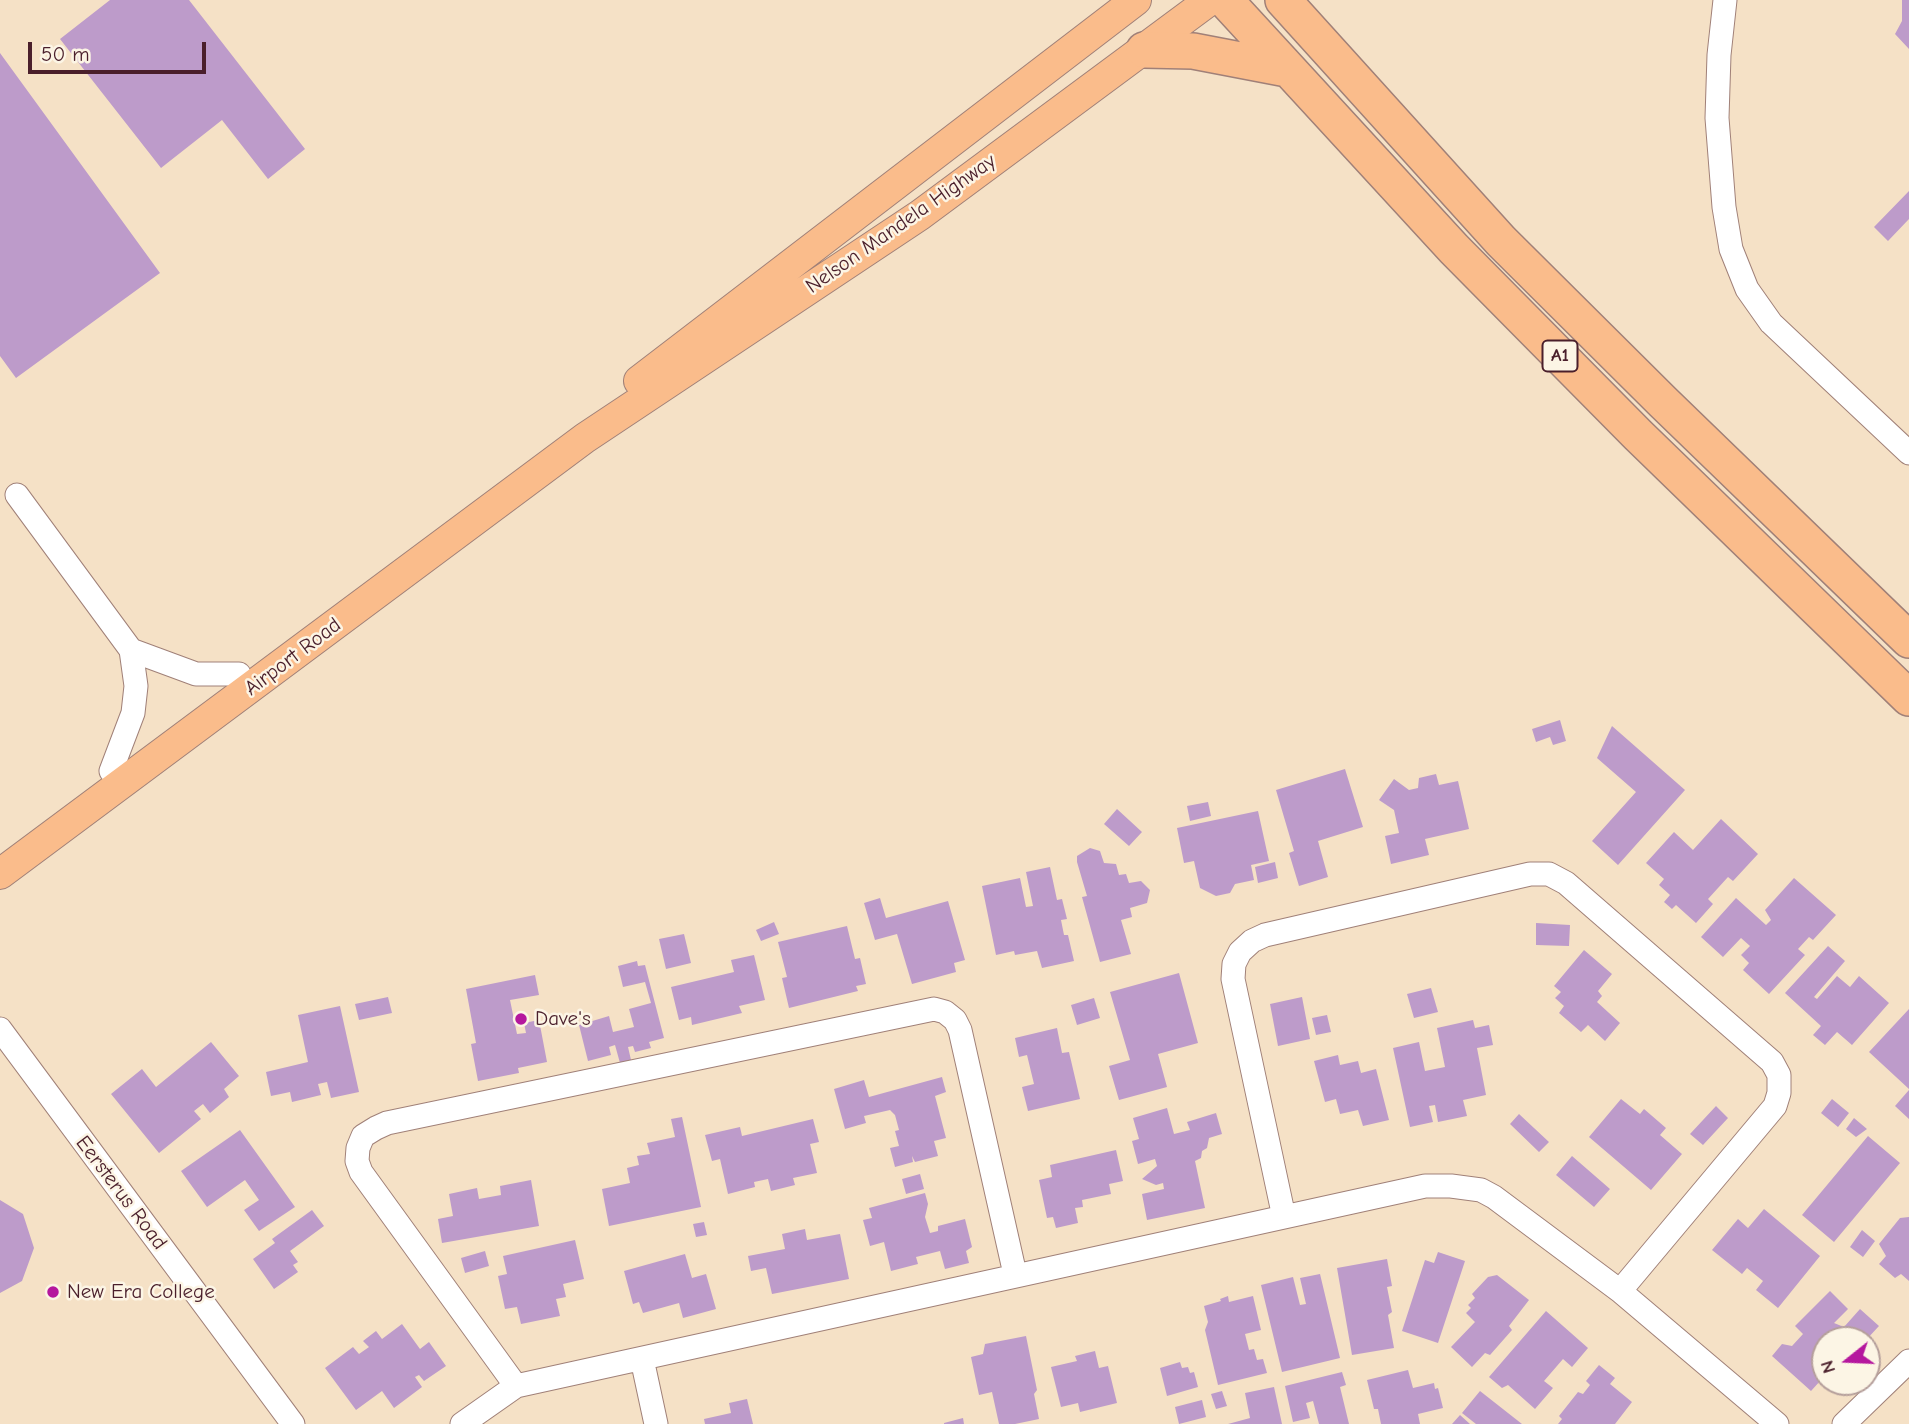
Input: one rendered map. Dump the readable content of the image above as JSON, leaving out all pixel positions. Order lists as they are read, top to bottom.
{
  "streets": {
    "highway": ["A1"],
    "main road": ["Nelson Mandela Highway", "Airport Road"],
    "street": ["Eersterus Road"]
  },
  "crossings": [
    ["Nelson Mandela Highway", "Airport Road"]
  ],
  "places": ["Dave's", "New Era College"],
  "scale_bar": "50 m",
  "north": "left"
}
